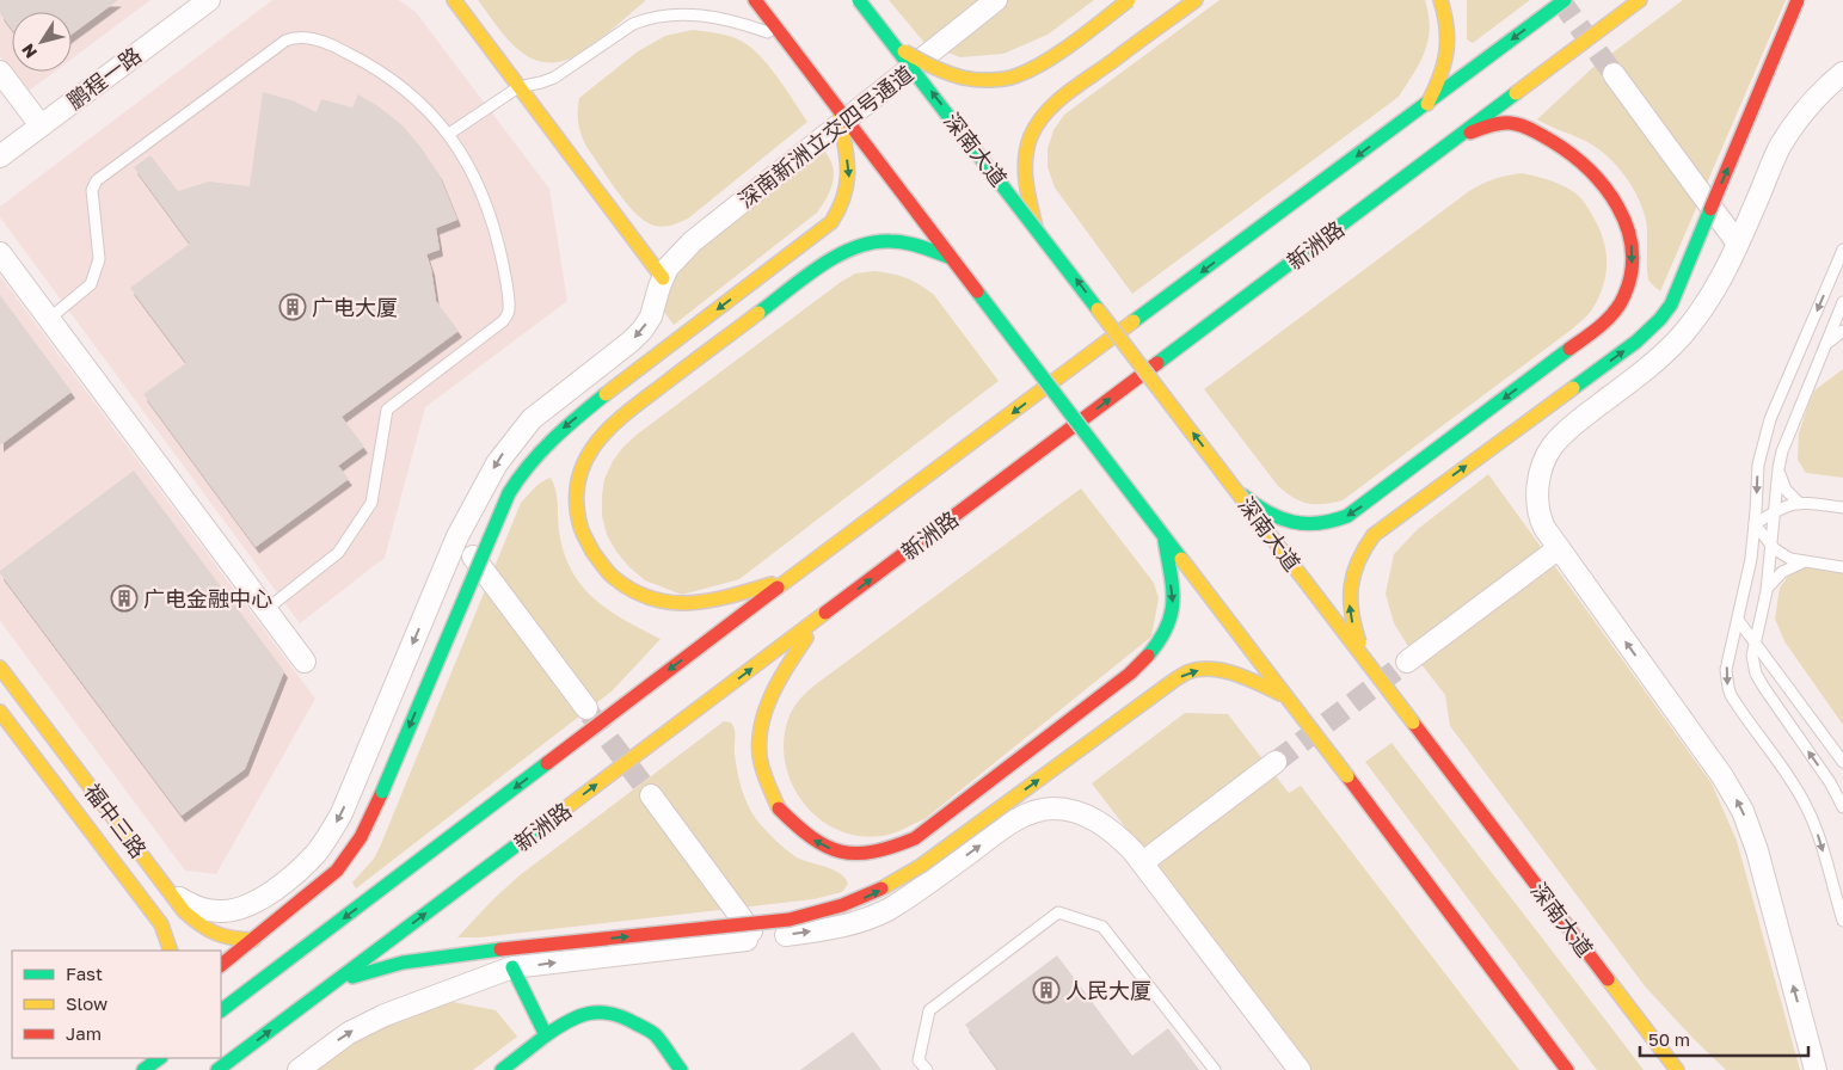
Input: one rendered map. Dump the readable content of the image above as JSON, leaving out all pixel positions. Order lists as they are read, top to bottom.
{
  "streets": {
    "main road": ["深南大道", "新洲路", "福中三路"],
    "street": ["鹏程一路", "深南新洲立交四号通道"]
  },
  "places": {
    "building": ["广电大厦", "广电金融中心", "人民大厦"]
  },
  "legend": ["Fast", "Slow", "Jam"],
  "scale_bar": "50 m",
  "north": "bottom left"
}
